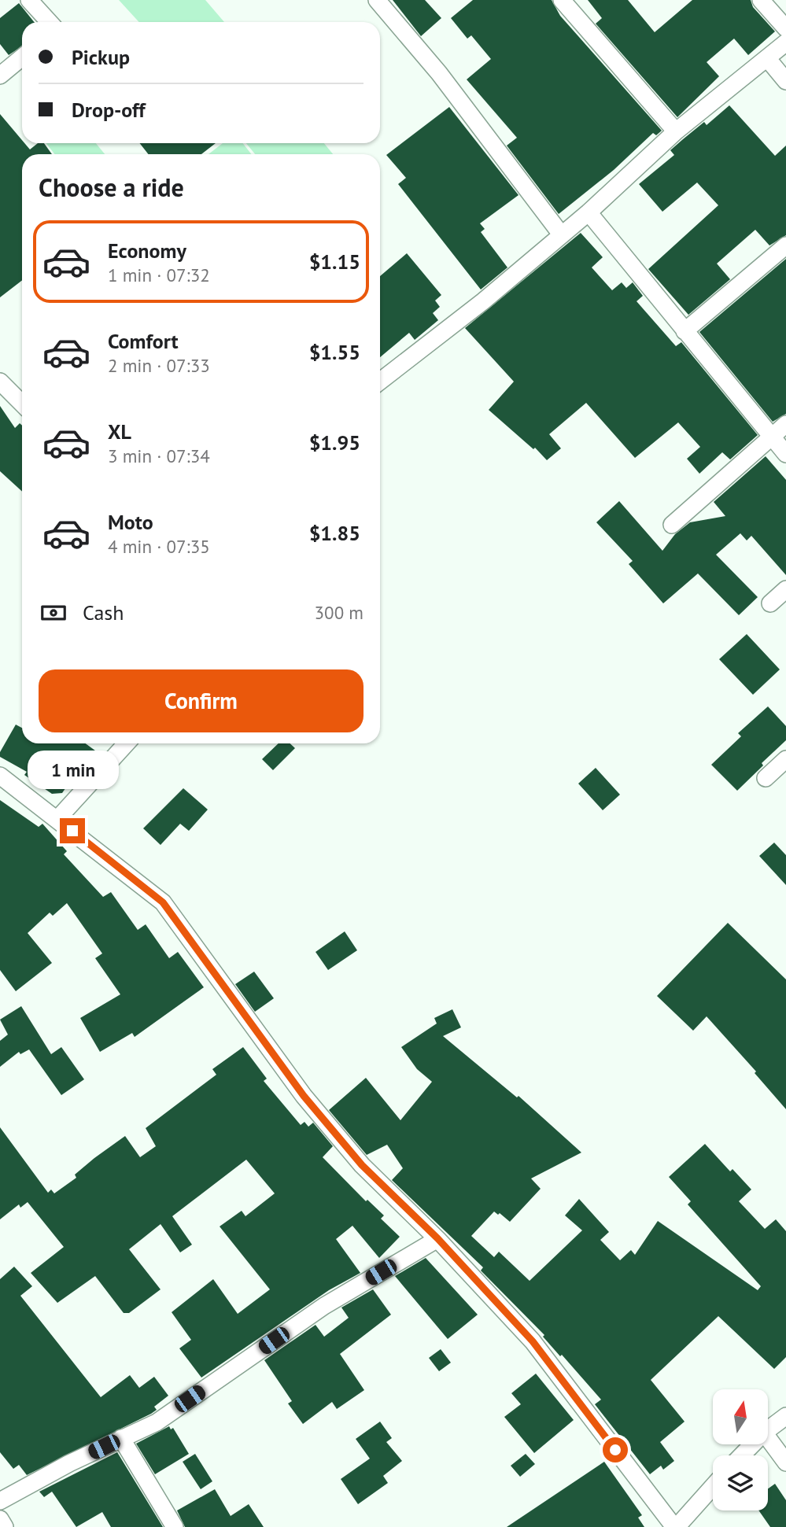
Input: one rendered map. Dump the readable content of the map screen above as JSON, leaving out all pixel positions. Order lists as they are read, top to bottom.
{
  "north": "top",
  "page": {
    "banner": ["Pickup", "Drop-off"],
    "heading": "Choose a ride",
    "list": [
      {
        "name": "Economy",
        "note": "1 min · 07:32",
        "value": "$1.15"
      },
      {
        "name": "Comfort",
        "note": "2 min · 07:33",
        "value": "$1.55"
      },
      {
        "name": "XL",
        "note": "3 min · 07:34",
        "value": "$1.95"
      },
      {
        "name": "Moto",
        "note": "4 min · 07:35",
        "value": "$1.85"
      }
    ],
    "pay": ["Cash", "300 m"],
    "buttons": "Confirm",
    "bubble": "1 min"
  }
}
